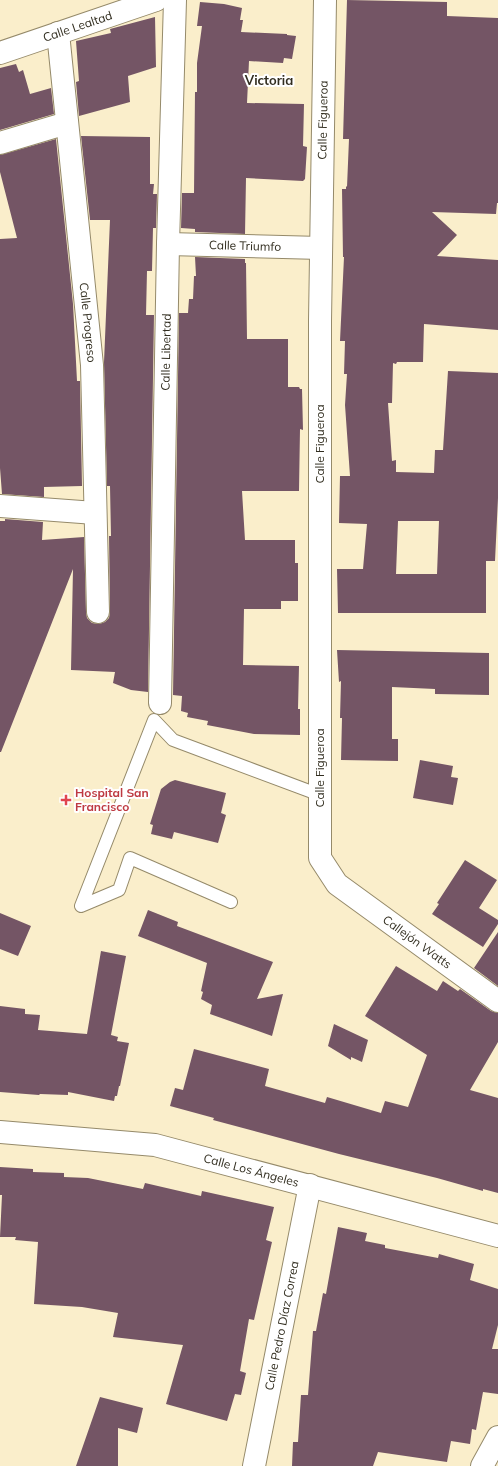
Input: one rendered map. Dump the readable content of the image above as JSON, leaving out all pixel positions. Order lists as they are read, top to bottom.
{
  "streets": {
    "street": [
      "Calle Lealtad",
      "Calle Figueroa",
      "Calle Triumfo",
      "Calle Progreso",
      "Calle Libertad",
      "Callejón Watts",
      "Calle Los Ángeles",
      "Calle Pedro Díaz Correa"
    ]
  },
  "crossings": [
    ["Calle Lealtad", "Calle Progreso"],
    ["Calle Figueroa", "Calle Triumfo"],
    ["Calle Figueroa", "Callejón Watts"],
    ["Calle Triumfo", "Calle Libertad"],
    ["Calle Los Ángeles", "Calle Pedro Díaz Correa"]
  ],
  "districts": ["Victoria"],
  "places": {
    "health": ["Hospital San Francisco"]
  }
}
